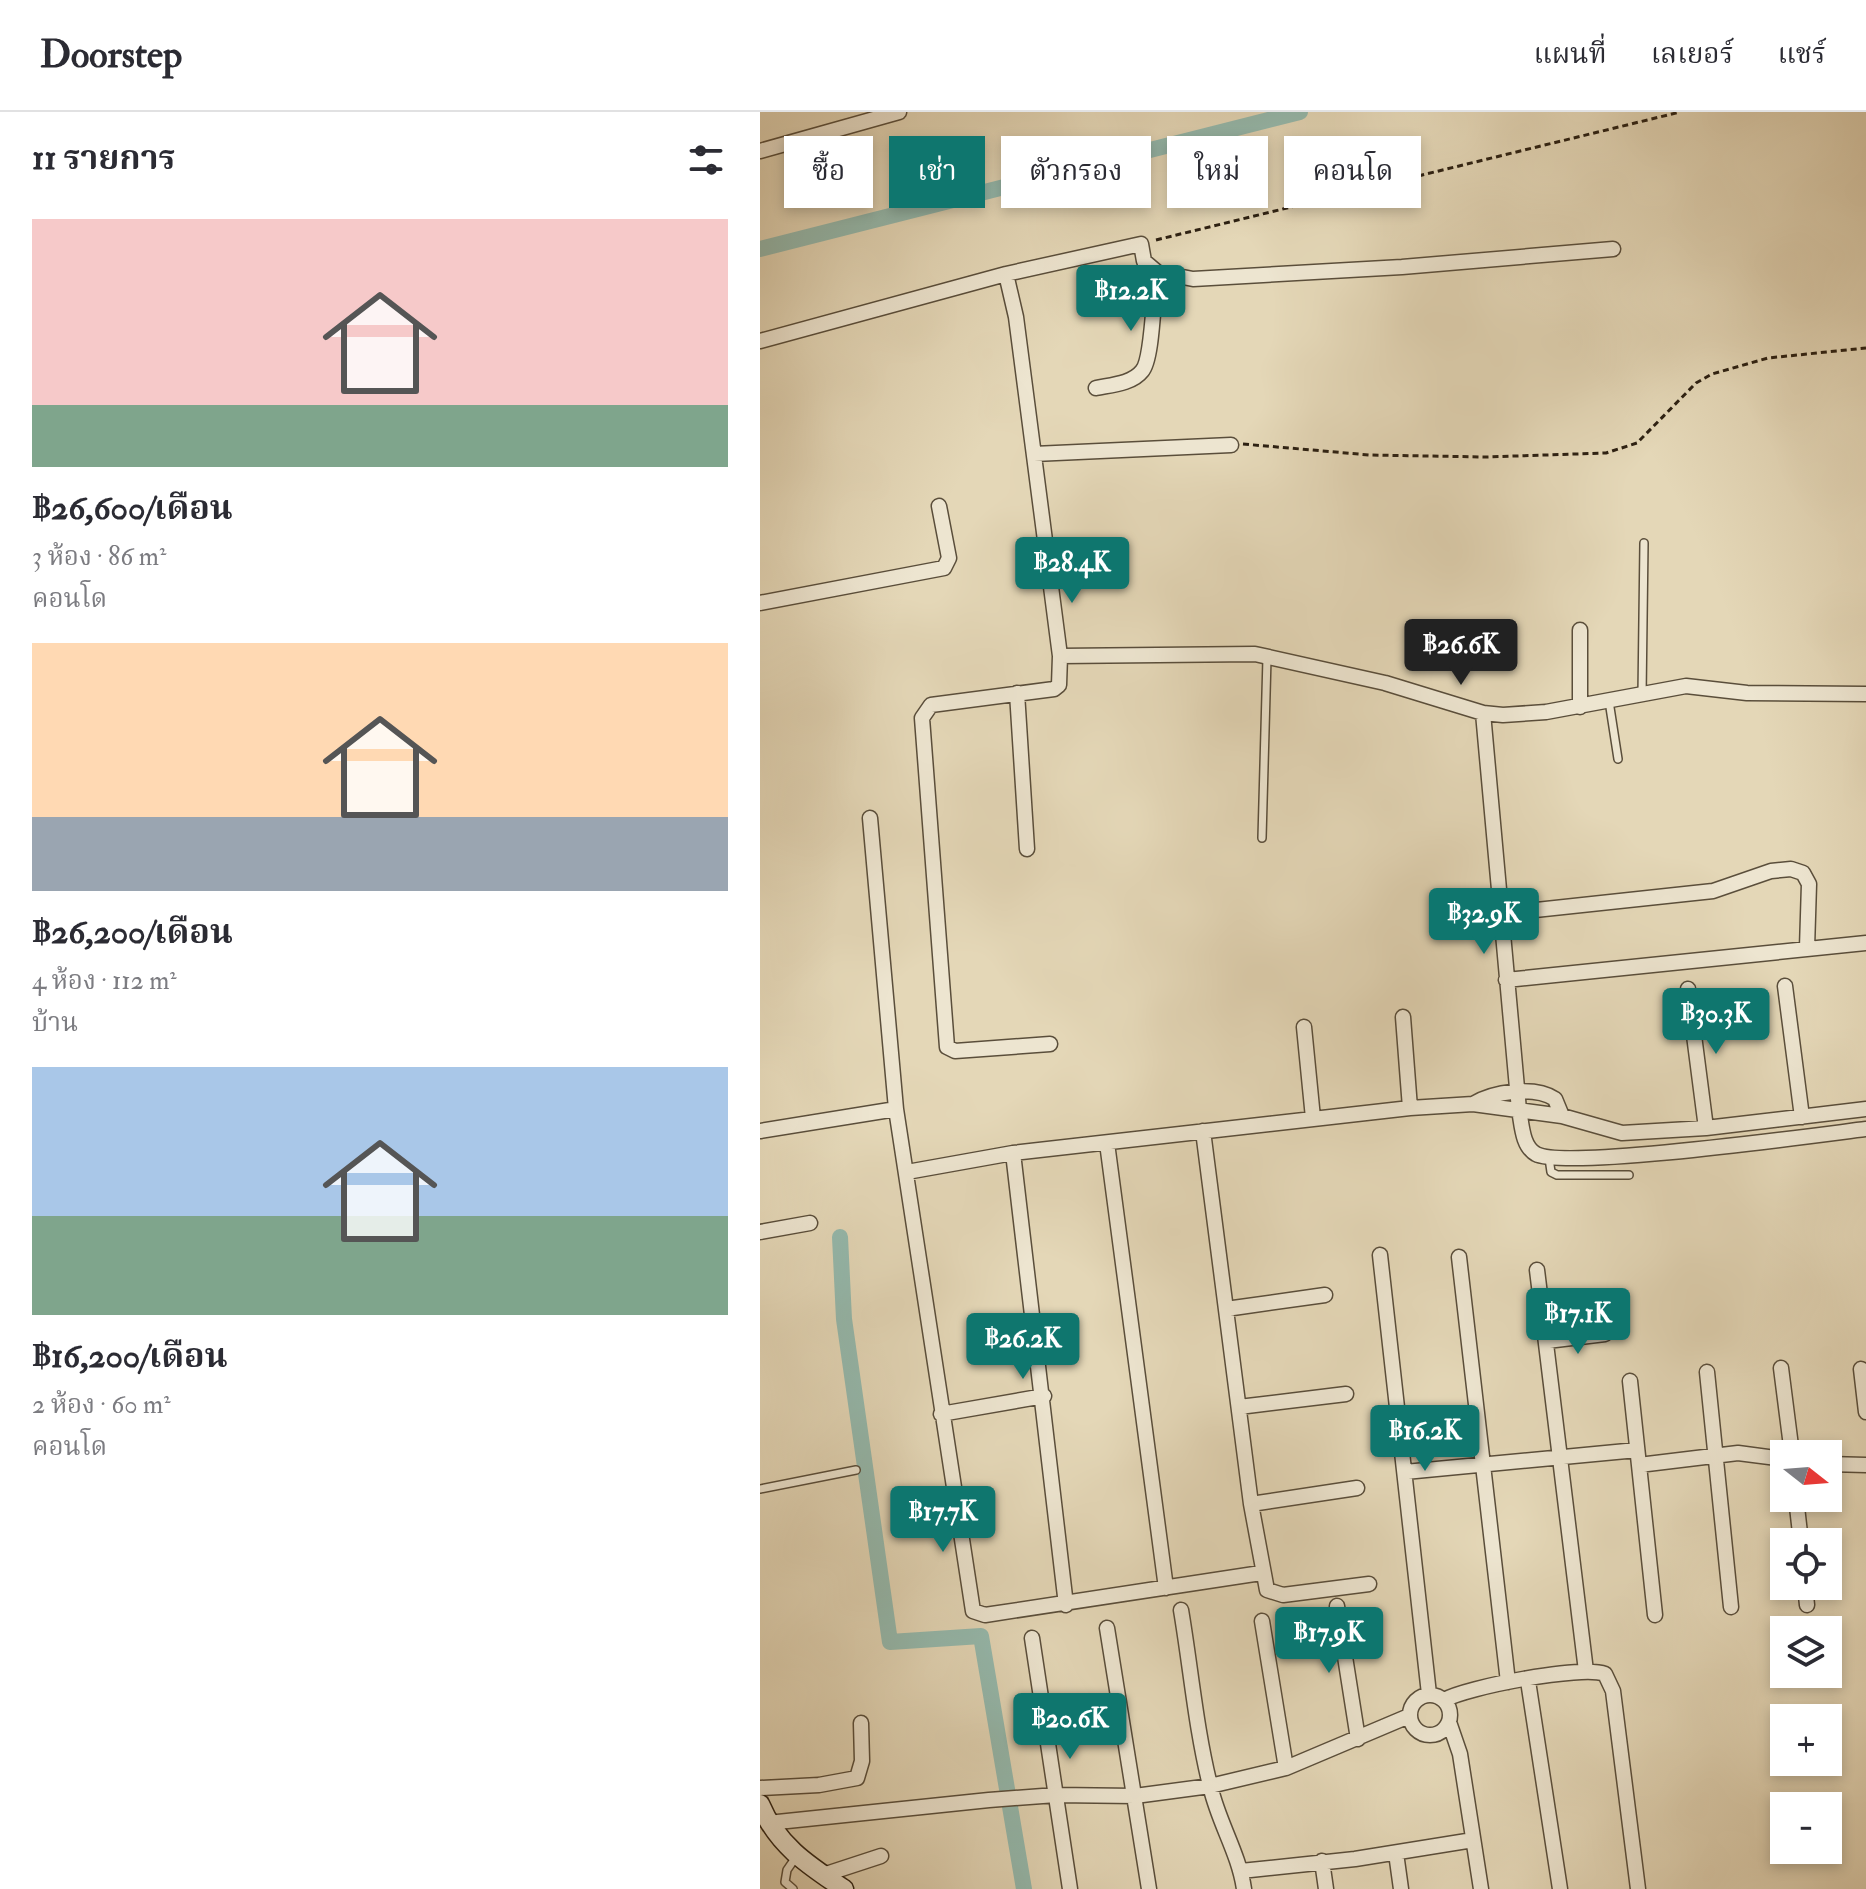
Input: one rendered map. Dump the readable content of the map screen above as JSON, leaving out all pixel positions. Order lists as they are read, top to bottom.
{
  "north": "right",
  "page": {
    "header": "Doorstep",
    "nav": ["แผนที่", "เลเยอร์", "แชร์"],
    "heading": "11 รายการ",
    "chip": [
      "ซื้อ",
      "เช่า",
      "ตัวกรอง",
      "ใหม่",
      "คอนโด"
    ],
    "list": [
      {
        "name": "฿26,600/เดือน",
        "note": "3 ห้อง · 86 m² · คอนโด"
      },
      {
        "name": "฿26,200/เดือน",
        "note": "4 ห้อง · 112 m² · บ้าน"
      },
      {
        "name": "฿16,200/เดือน",
        "note": "2 ห้อง · 60 m² · คอนโด"
      }
    ],
    "price": [
      "฿12.2K",
      "฿28.4K",
      "฿26.6K",
      "฿32.9K",
      "฿30.3K",
      "฿17.1K",
      "฿26.2K",
      "฿16.2K",
      "฿17.7K",
      "฿17.9K",
      "฿20.6K"
    ],
    "map_buttons": ["+", "−"]
  }
}
